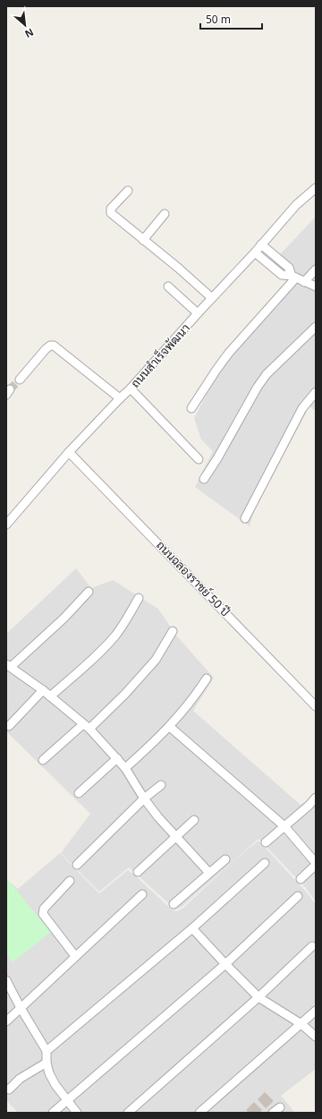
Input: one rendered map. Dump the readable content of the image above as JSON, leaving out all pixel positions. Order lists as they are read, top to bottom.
{
  "streets": {
    "street": ["ถนนสำเร็จพัฒนา", "ถนนฉลองราชย์ 50 ปี"]
  },
  "crossings": [
    ["ถนนสำเร็จพัฒนา", "ถนนฉลองราชย์ 50 ปี"]
  ],
  "scale_bar": "50 m",
  "north": "bottom right"
}
